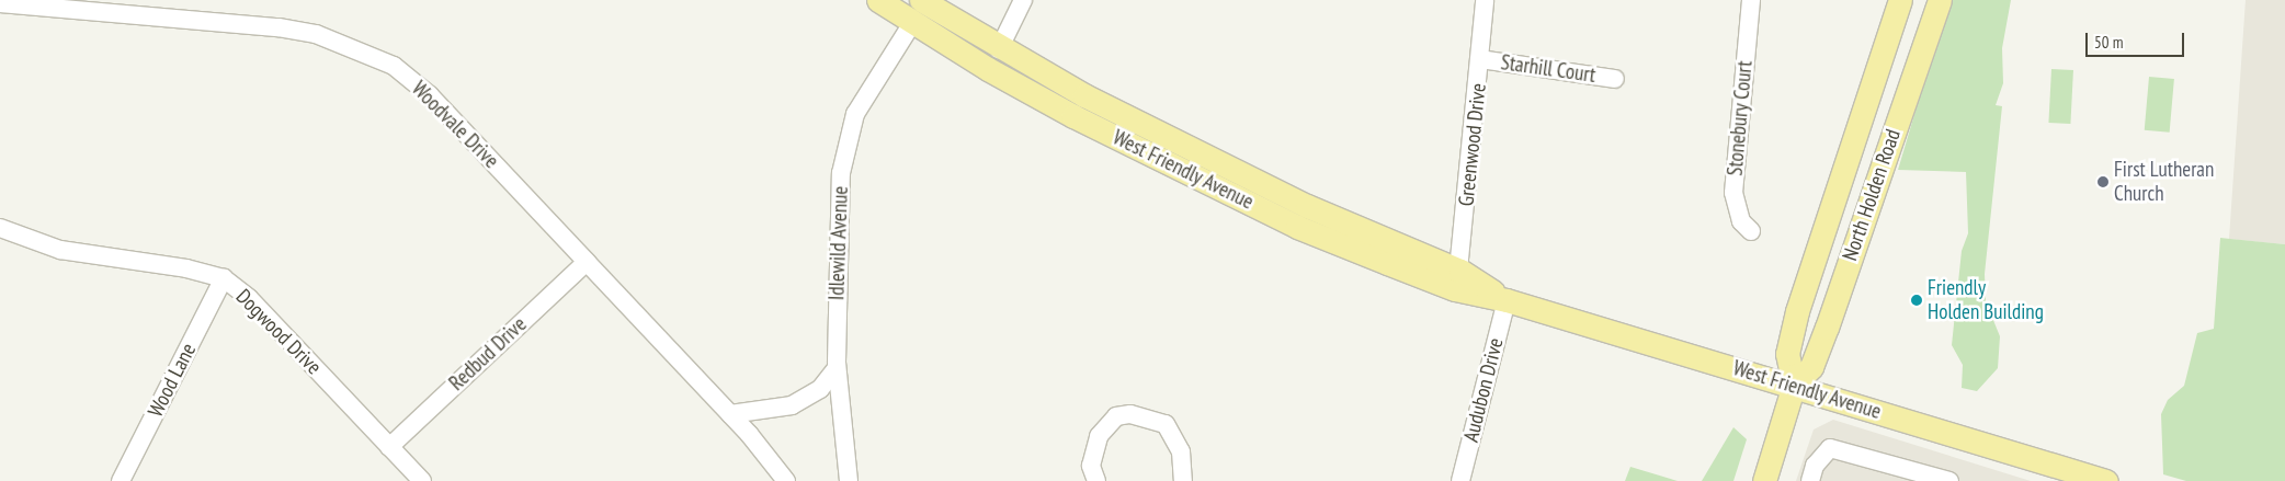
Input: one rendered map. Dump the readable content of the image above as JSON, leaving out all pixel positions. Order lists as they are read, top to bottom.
{
  "streets": {
    "main road": ["West Friendly Avenue", "North Holden Road"],
    "street": [
      "Starhill Court",
      "Stonebury Court",
      "Woodvale Drive",
      "Greenwood Drive",
      "Idlewild Avenue",
      "Dogwood Drive",
      "Redbud Drive",
      "Wood Lane",
      "Audubon Drive"
    ]
  },
  "crossings": [
    ["Starhill Court", "Greenwood Drive"],
    ["Woodvale Drive", "Redbud Drive"],
    ["Greenwood Drive", "West Friendly Avenue"],
    ["West Friendly Avenue", "North Holden Road"],
    ["West Friendly Avenue", "Idlewild Avenue"],
    ["West Friendly Avenue", "Audubon Drive"],
    ["Dogwood Drive", "Redbud Drive"],
    ["Dogwood Drive", "Wood Lane"]
  ],
  "places": ["First Lutheran Church", "Friendly Holden Building"],
  "scale_bar": "50 m"
}
